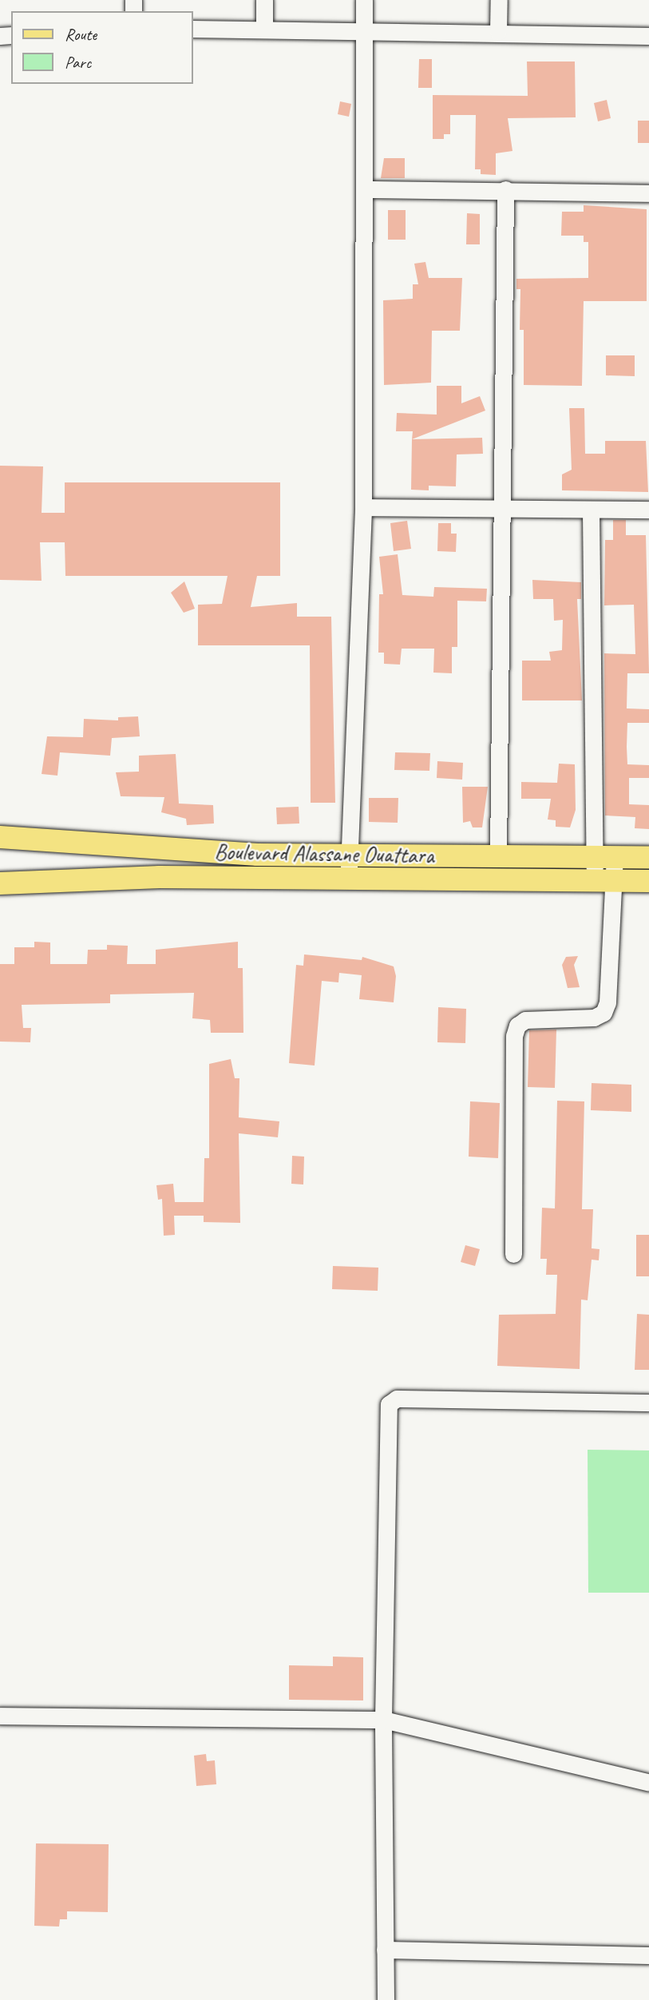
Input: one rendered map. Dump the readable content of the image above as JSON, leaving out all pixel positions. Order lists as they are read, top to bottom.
{
  "streets": {
    "main road": ["Boulevard Alassane Ouattara"]
  },
  "legend": ["Route", "Parc"]
}
